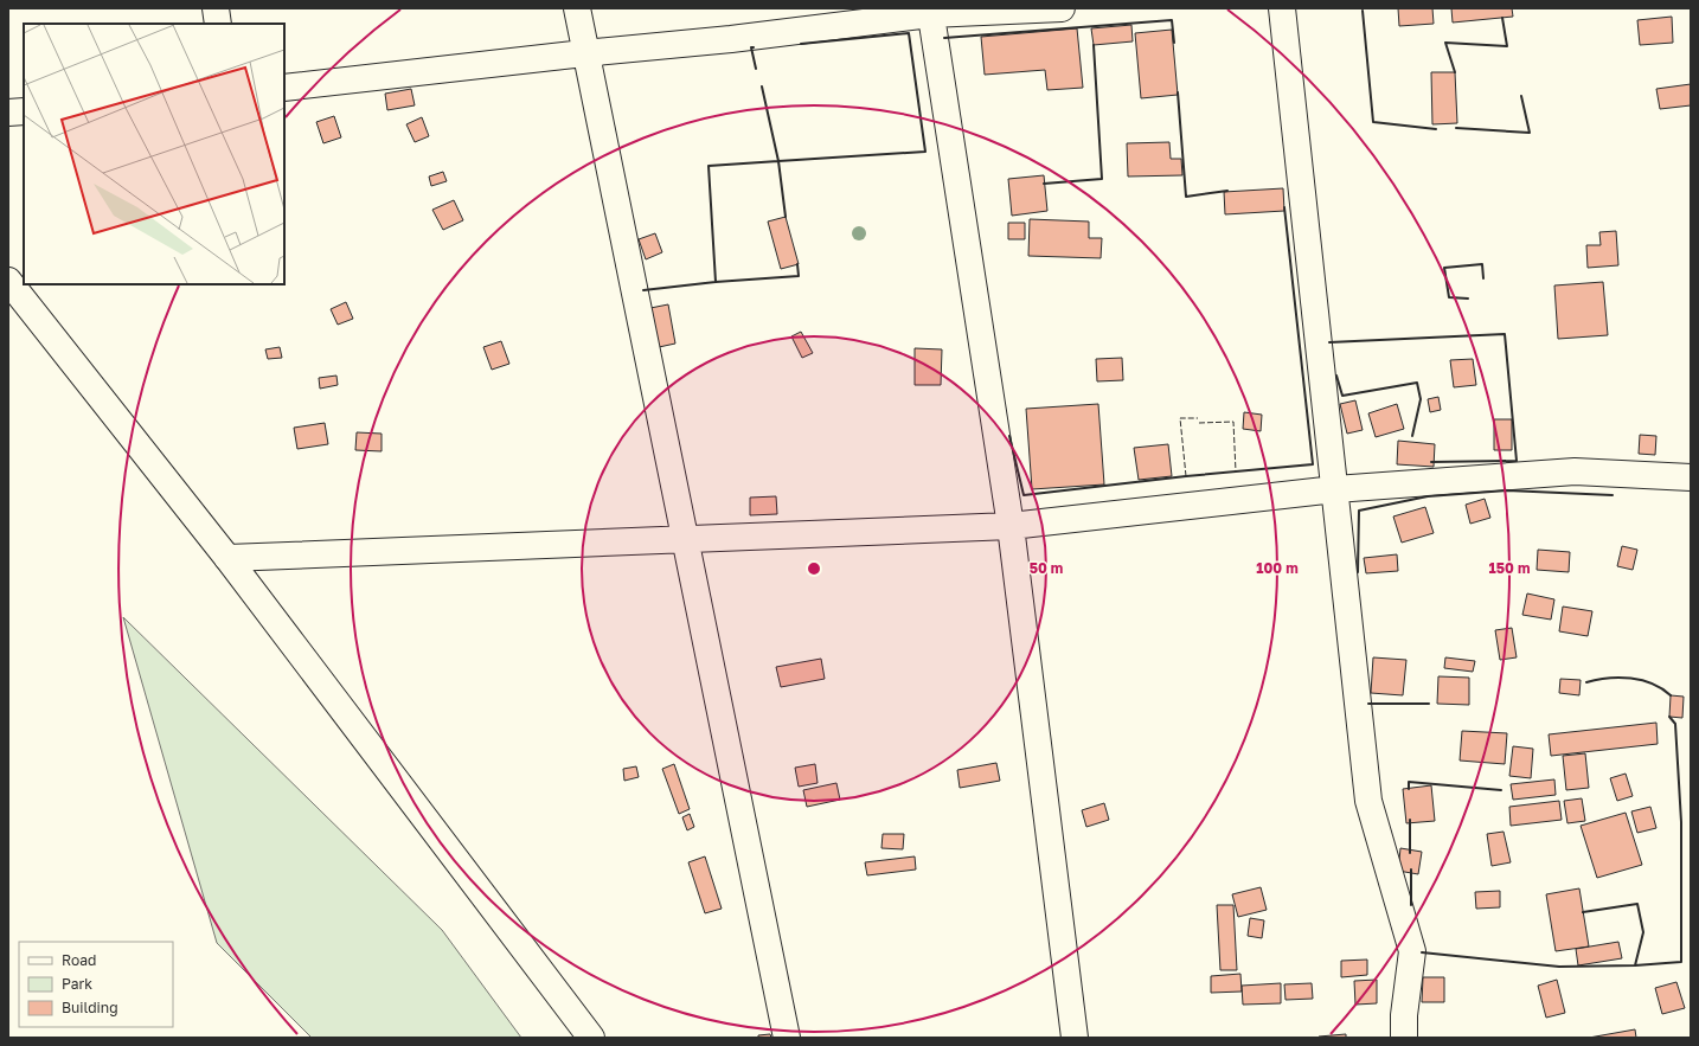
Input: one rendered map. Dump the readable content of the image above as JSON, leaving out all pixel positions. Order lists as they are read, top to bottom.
{
  "legend": ["Road", "Park", "Building"],
  "rings": ["50 m", "100 m", "150 m"]
}
